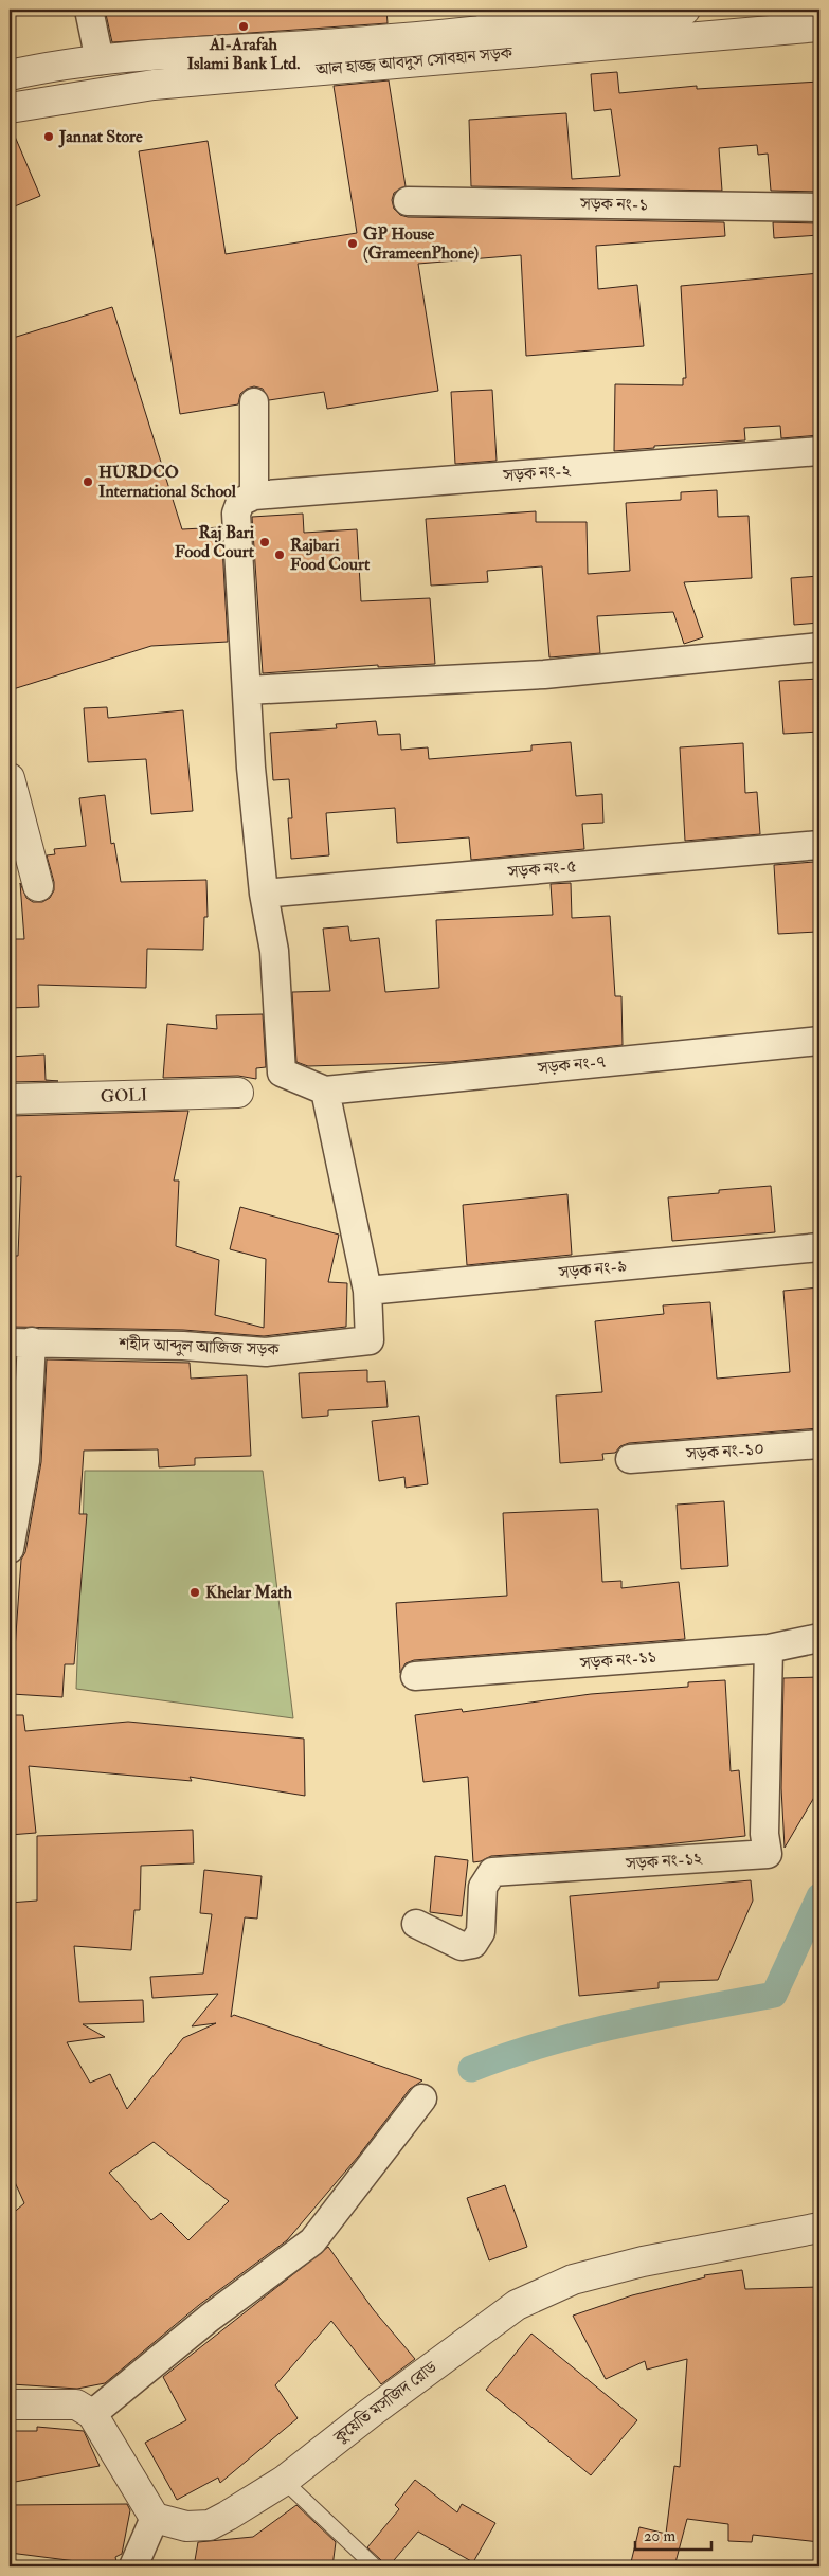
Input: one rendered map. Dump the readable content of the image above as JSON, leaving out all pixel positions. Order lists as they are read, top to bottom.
{
  "streets": {
    "street": [
      "আল হাজ্জ আবদুস সোবহান সড়ক",
      "সড়ক নং-১",
      "সড়ক নং-২",
      "সড়ক নং-৫",
      "সড়ক নং-৭",
      "GOLI",
      "সড়ক নং-৯",
      "শহীদ আব্দুল আজিজ সড়ক",
      "সড়ক নং-১০",
      "সড়ক নং-১১",
      "সড়ক নং-১২",
      "কুয়েতি মসজিদ রোড"
    ]
  },
  "crossings": [
    ["সড়ক নং-৯", "শহীদ আব্দুল আজিজ সড়ক"],
    ["সড়ক নং-১১", "সড়ক নং-১২"]
  ],
  "places": [
    "Al-Arafah Islami Bank Ltd.",
    "Jannat Store",
    "GP House (GrameenPhone)",
    "HURDCO International School",
    "Raj Bari Food Court",
    "Rajbari Food Court",
    "Khelar Math"
  ],
  "scale_bar": "20 m"
}
